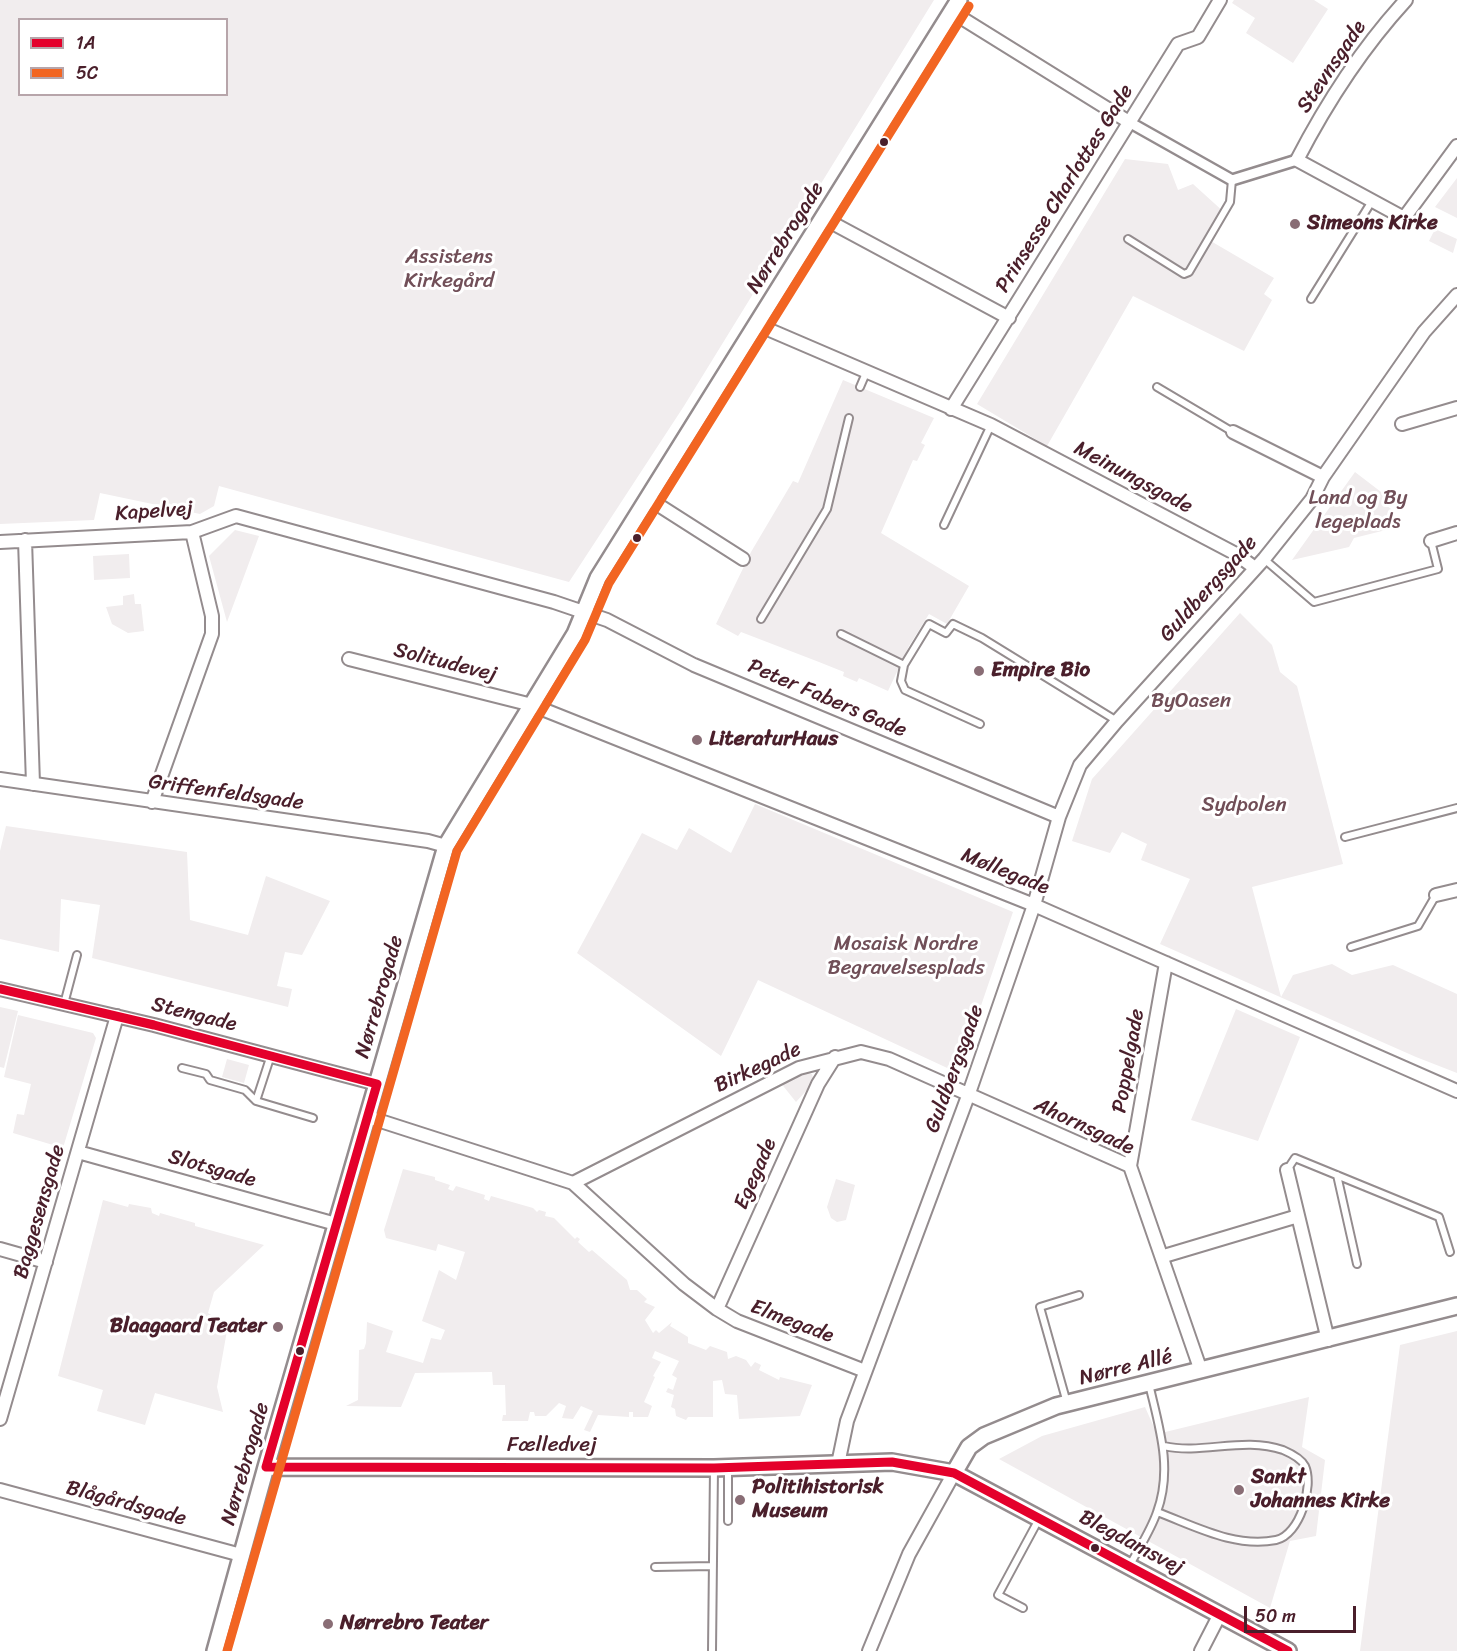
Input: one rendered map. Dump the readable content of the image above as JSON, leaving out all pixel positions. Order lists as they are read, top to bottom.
{
  "streets": {
    "street": [
      "Stevnsgade",
      "Prinsesse Charlottes Gade",
      "Nørrebrogade",
      "Meinungsgade",
      "Kapelvej",
      "Guldbergsgade",
      "Solitudevej",
      "Peter Fabers Gade",
      "Griffenfeldsgade",
      "Møllegade",
      "Stengade",
      "Poppelgade",
      "Birkegade",
      "Ahornsgade",
      "Slotsgade",
      "Egegade",
      "Baggesensgade",
      "Elmegade",
      "Nørre Allé",
      "Fælledvej",
      "Blågårdsgade",
      "Blegdamsvej"
    ]
  },
  "crossings": [
    ["Prinsesse Charlottes Gade", "Meinungsgade"],
    ["Nørrebrogade", "Meinungsgade"],
    ["Nørrebrogade", "Kapelvej"],
    ["Nørrebrogade", "Solitudevej"],
    ["Nørrebrogade", "Peter Fabers Gade"],
    ["Nørrebrogade", "Griffenfeldsgade"],
    ["Nørrebrogade", "Møllegade"],
    ["Nørrebrogade", "Stengade"],
    ["Nørrebrogade", "Slotsgade"],
    ["Nørrebrogade", "Elmegade"],
    ["Nørrebrogade", "Fælledvej"],
    ["Nørrebrogade", "Blågårdsgade"],
    ["Meinungsgade", "Guldbergsgade"],
    ["Kapelvej", "Peter Fabers Gade"],
    ["Guldbergsgade", "Peter Fabers Gade"],
    ["Guldbergsgade", "Møllegade"],
    ["Guldbergsgade", "Birkegade"],
    ["Guldbergsgade", "Ahornsgade"],
    ["Guldbergsgade", "Elmegade"],
    ["Guldbergsgade", "Fælledvej"],
    ["Solitudevej", "Møllegade"],
    ["Møllegade", "Poppelgade"],
    ["Stengade", "Baggesensgade"],
    ["Poppelgade", "Ahornsgade"],
    ["Birkegade", "Ahornsgade"],
    ["Birkegade", "Egegade"],
    ["Birkegade", "Elmegade"],
    ["Ahornsgade", "Nørre Allé"],
    ["Slotsgade", "Baggesensgade"],
    ["Egegade", "Elmegade"],
    ["Nørre Allé", "Fælledvej"],
    ["Nørre Allé", "Blegdamsvej"],
    ["Fælledvej", "Blegdamsvej"]
  ],
  "parks": [
    "Assistens Kirkegård",
    "Land og By legeplads",
    "ByOasen",
    "Sydpolen",
    "Mosaisk Nordre Begravelsesplads"
  ],
  "places": [
    "Simeons Kirke",
    "Empire Bio",
    "LiteraturHaus",
    "Blaagaard Teater",
    "Sankt Johannes Kirke",
    "Politihistorisk Museum",
    "Nørrebro Teater"
  ],
  "lines": ["transit line 5C", "transit line 1A"],
  "legend": ["1A", "5C"],
  "scale_bar": "50 m"
}
